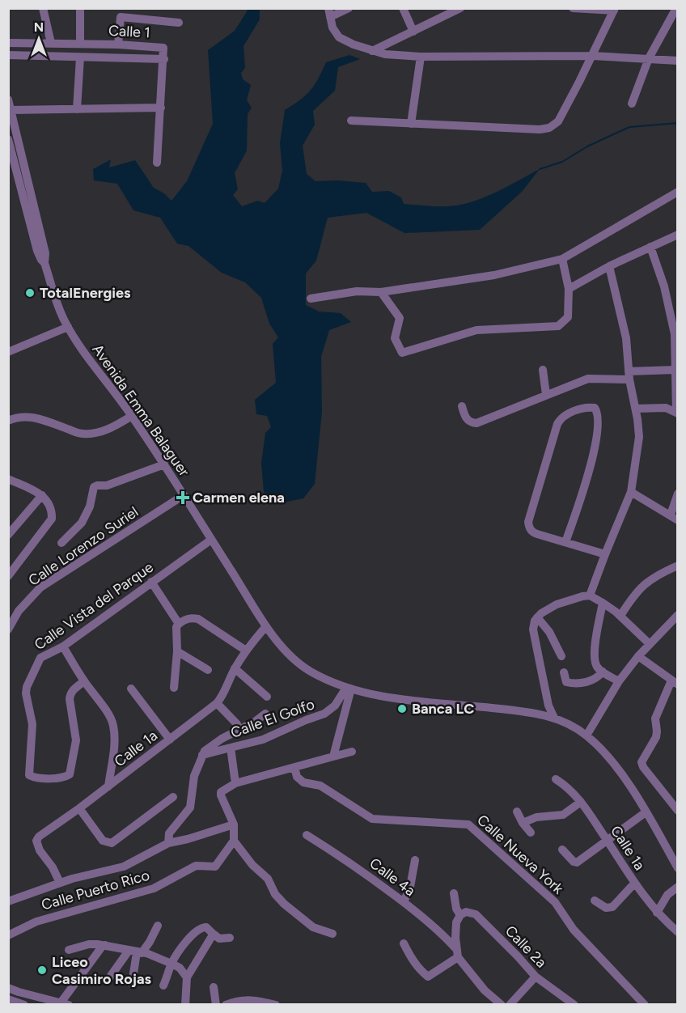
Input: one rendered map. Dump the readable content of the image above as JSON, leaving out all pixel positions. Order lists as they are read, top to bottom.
{
  "streets": {
    "street": [
      "Calle 1",
      "Avenida Emma Balaguer",
      "Calle Lorenzo Suriel",
      "Calle Vista del Parque",
      "Calle El Golfo",
      "Calle 1a",
      "Calle Nueva York",
      "Calle 4a",
      "Calle Puerto Rico",
      "Calle 2a"
    ]
  },
  "crossings": [
    ["Avenida Emma Balaguer", "Calle Lorenzo Suriel"],
    ["Avenida Emma Balaguer", "Calle Vista del Parque"],
    ["Avenida Emma Balaguer", "Calle El Golfo"],
    ["Avenida Emma Balaguer", "Calle 1a"]
  ],
  "places": {
    "other": ["TotalEnergies", "Banca LC", "Liceo Casimiro Rojas"],
    "health": ["Carmen elena"]
  },
  "north": "top"
}
